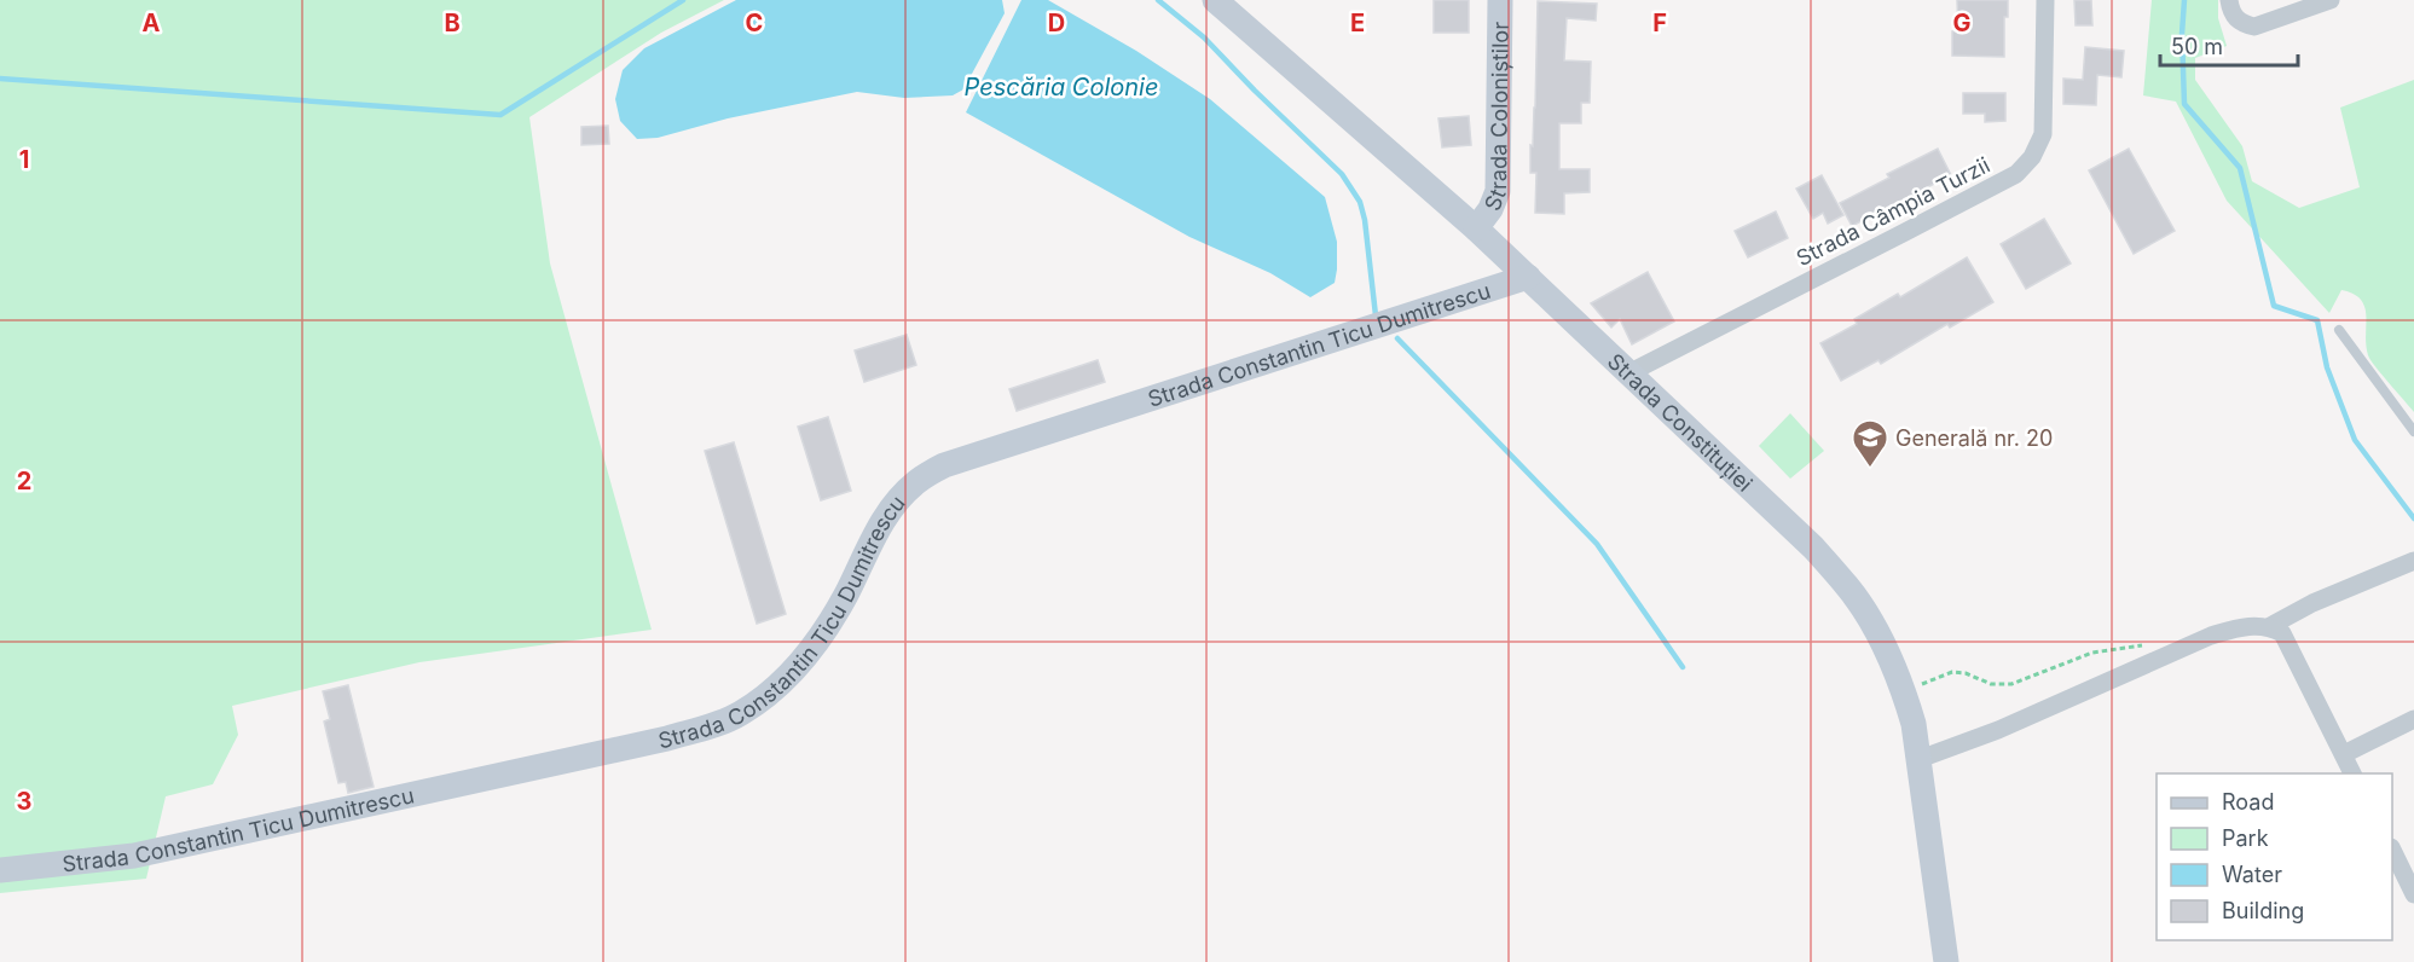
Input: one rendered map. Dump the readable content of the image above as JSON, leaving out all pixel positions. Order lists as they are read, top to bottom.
{
  "streets": {
    "street": [
      "Strada Coloniștilor",
      "Strada Câmpia Turzii",
      "Strada Constantin Ticu Dumitrescu",
      "Strada Constituției"
    ]
  },
  "crossings": [
    ["Strada Coloniștilor", "Strada Constituției"],
    ["Strada Câmpia Turzii", "Strada Constituției"],
    ["Strada Constantin Ticu Dumitrescu", "Strada Constituției"]
  ],
  "water": ["Pescăria Colonie"],
  "places": {
    "school or university": ["Generală nr. 20"]
  },
  "legend": [
    "Road",
    "Park",
    "Water",
    "Building"
  ],
  "scale_bar": "50 m",
  "grid": {
    "columns": [
      "A",
      "B",
      "C",
      "D",
      "E",
      "F",
      "G"
    ],
    "rows": ["1", "2", "3"]
  }
}
